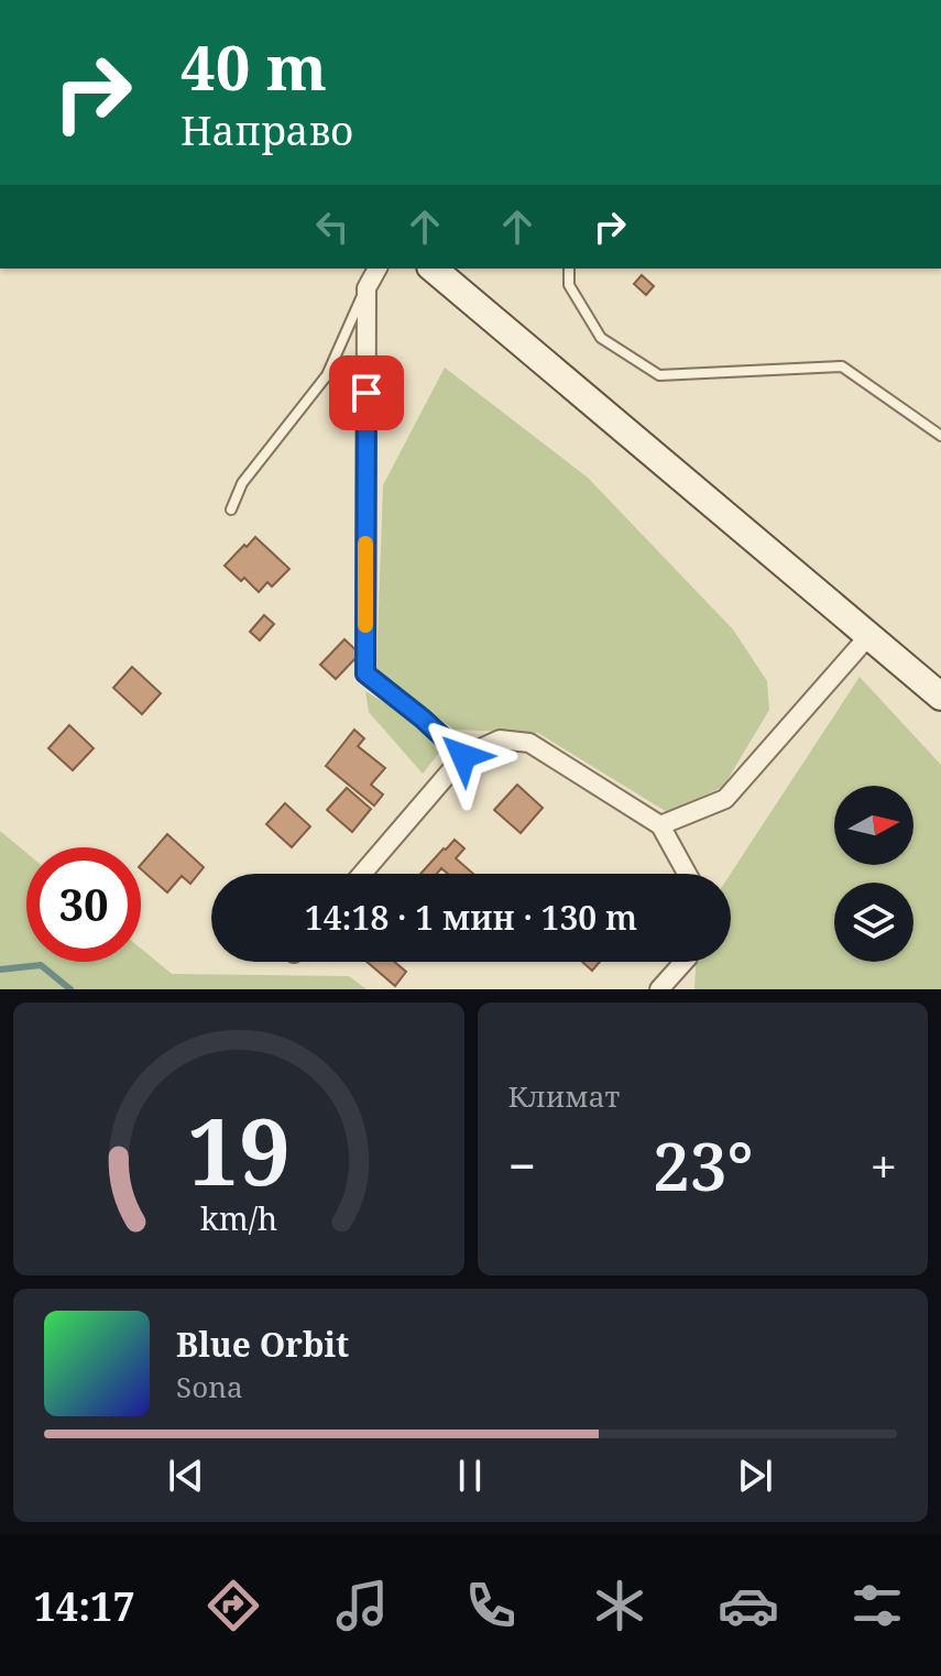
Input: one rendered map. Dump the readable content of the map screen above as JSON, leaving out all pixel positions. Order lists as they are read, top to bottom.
{
  "north": "right",
  "page": {
    "turn": ["40 m", "Направо"],
    "limit": "30",
    "trip": "14:18 · 1 мин · 130 m",
    "tile": "Климат",
    "heat": ["−", "23°", "+"],
    "song": ["Blue Orbit", "Sona"],
    "tabs": "14:17",
    "gauge": ["19", "km/h"]
  }
}
